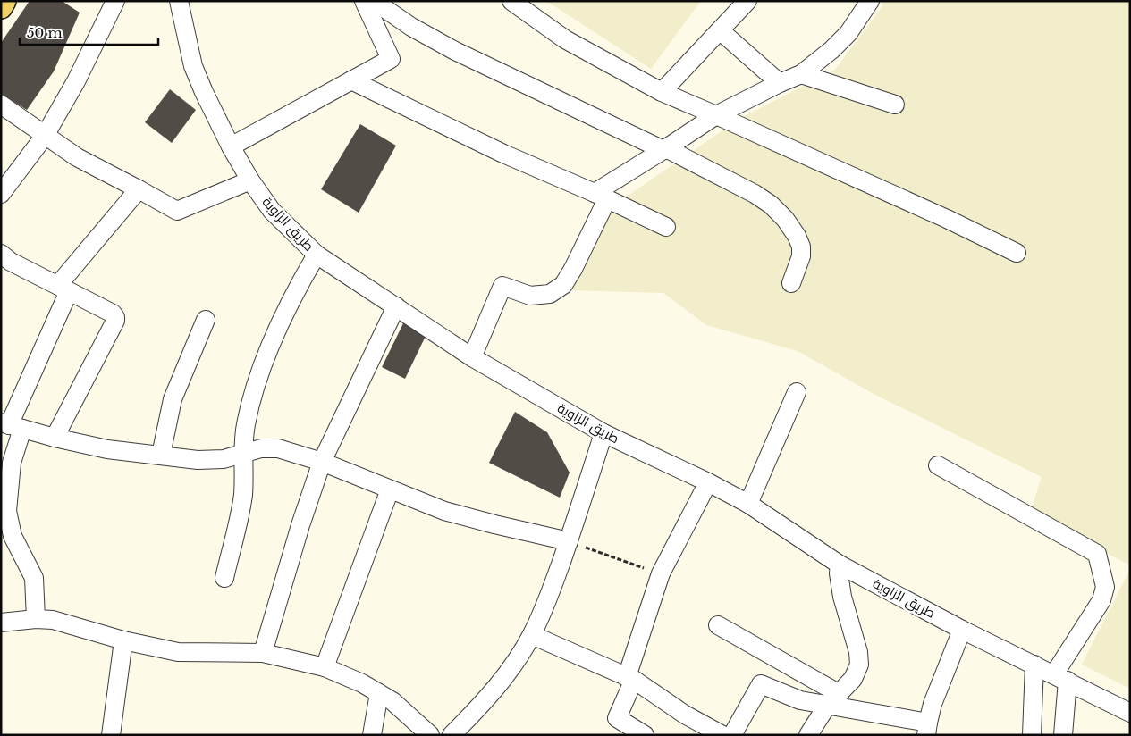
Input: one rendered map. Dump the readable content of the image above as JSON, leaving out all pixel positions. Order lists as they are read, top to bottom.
{
  "streets": {
    "street": ["طريق الزاوية"]
  },
  "scale_bar": "50 m"
}
